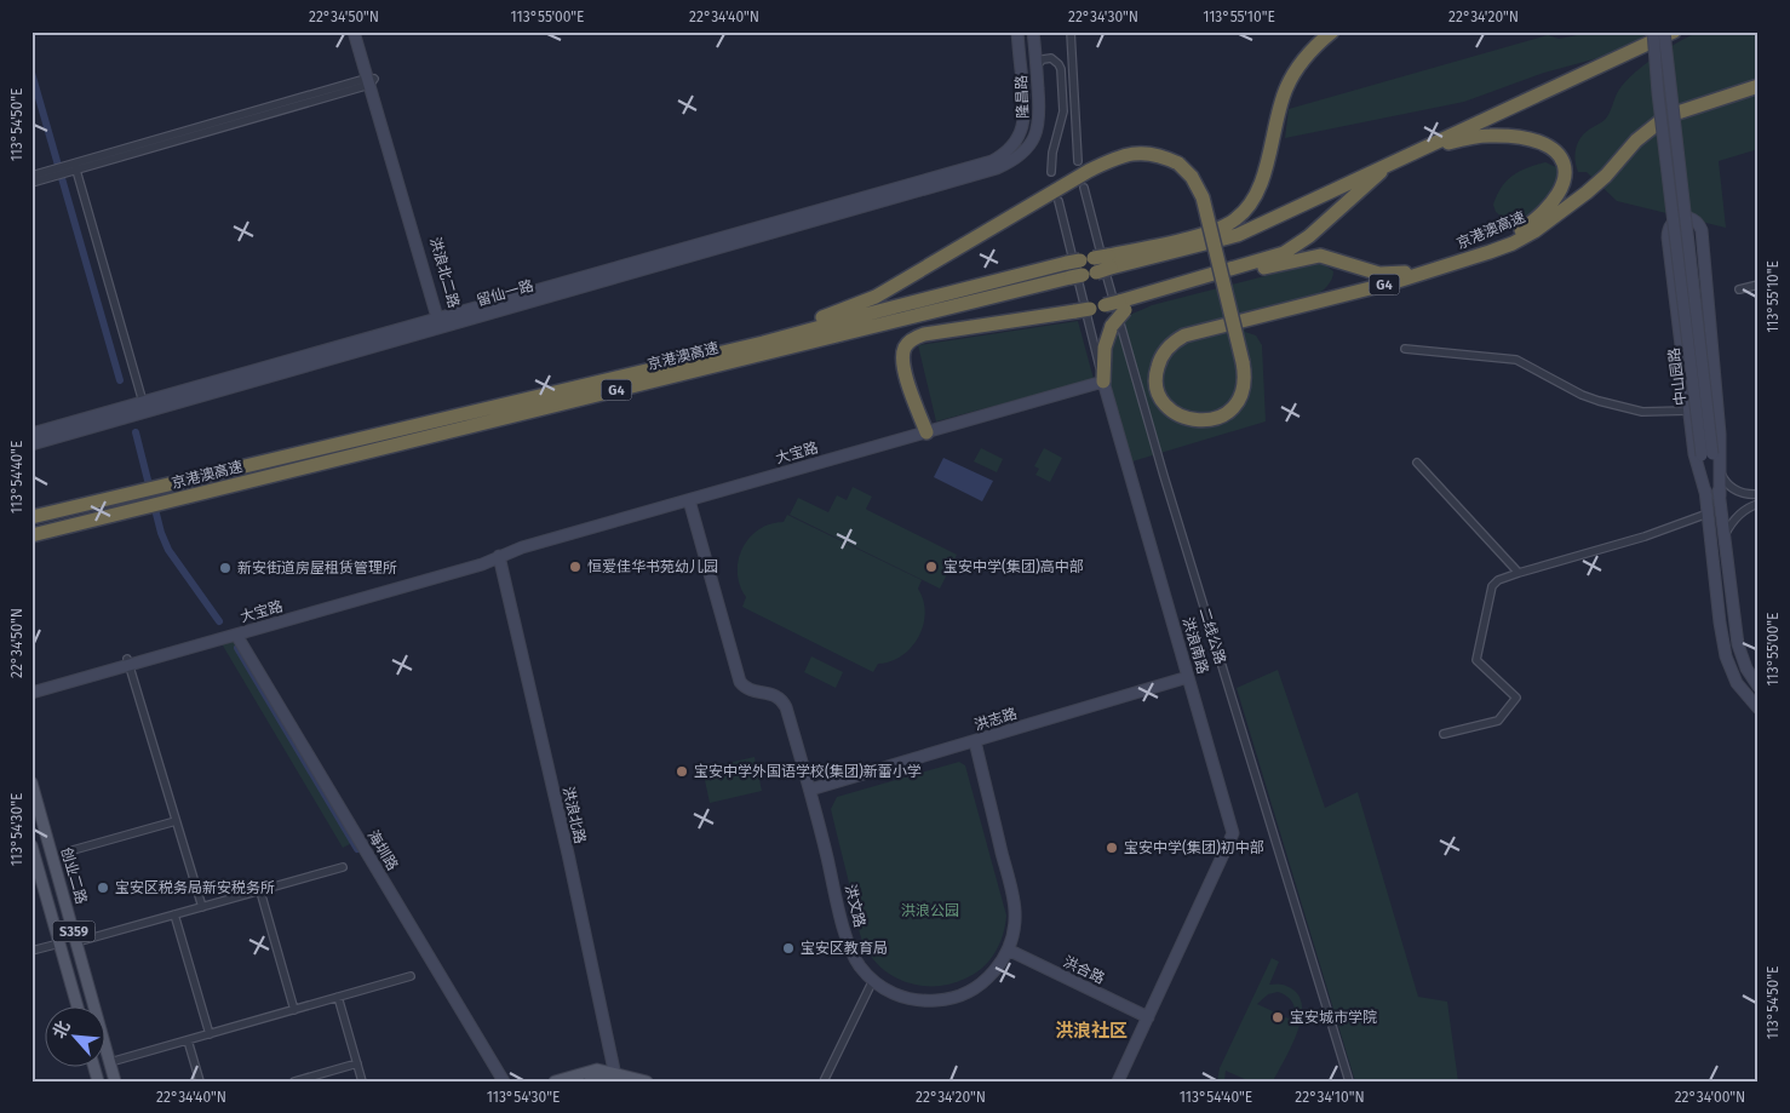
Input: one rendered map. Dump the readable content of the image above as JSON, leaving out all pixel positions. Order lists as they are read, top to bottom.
{
  "streets": {
    "highway": ["京港澳高速", "G4"],
    "main road": [
      "隆昌路",
      "洪浪北二路",
      "留仙一路",
      "中山园路",
      "大宝路",
      "洪浪南路",
      "洪志路",
      "洪浪北路",
      "海圳路",
      "创业二路",
      "洪文路",
      "S359",
      "洪合路"
    ],
    "street": ["二线公路"]
  },
  "crossings": [
    ["隆昌路", "留仙一路"],
    ["京港澳高速", "G4"],
    ["洪浪北二路", "留仙一路"],
    ["大宝路", "洪浪南路"],
    ["大宝路", "洪浪北路"],
    ["大宝路", "海圳路"],
    ["大宝路", "洪文路"],
    ["洪浪南路", "洪志路"],
    ["洪浪南路", "洪合路"],
    ["洪志路", "洪文路"],
    ["洪文路", "洪合路"]
  ],
  "districts": ["洪浪社区"],
  "parks": ["洪浪公园"],
  "places": [
    "恒爱佳华书苑幼儿园",
    "宝安中学(集团)高中部",
    "新安街道房屋租赁管理所",
    "宝安中学外国语学校(集团)新蕾小学",
    "宝安中学(集团)初中部",
    "宝安区税务局新安税务所",
    "宝安区教育局",
    "宝安城市学院"
  ],
  "north": "top left",
  "coordinates": [
    "22°34'50\"N",
    "113°55'00\"E",
    "22°34'40\"N",
    "22°34'30\"N",
    "113°55'10\"E",
    "22°34'20\"N",
    "113°54'50\"E",
    "113°54'40\"E",
    "113°54'30\"E",
    "22°34'10\"N",
    "22°34'00\"N"
  ]
}
